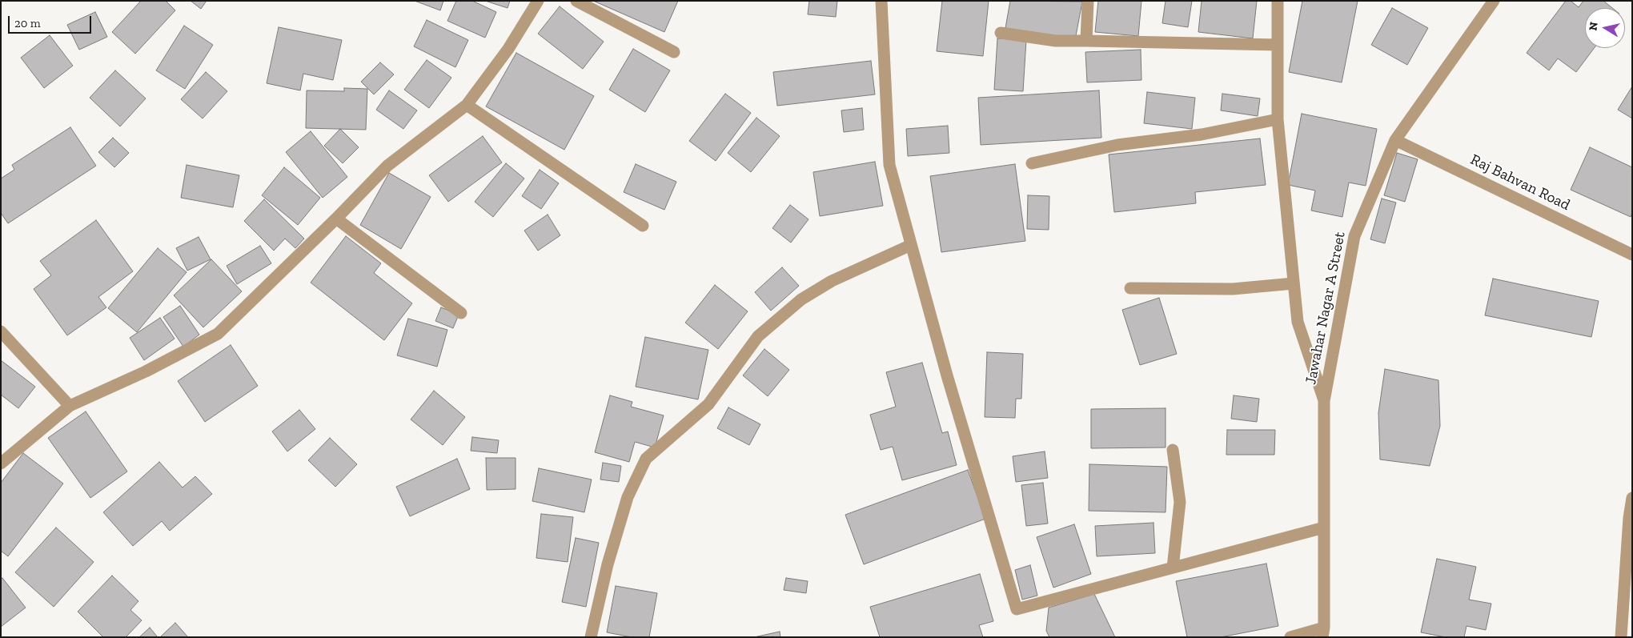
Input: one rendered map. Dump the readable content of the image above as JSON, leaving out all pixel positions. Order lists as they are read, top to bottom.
{
  "streets": {
    "street": ["Raj Bahvan Road", "Jawahar Nagar A Street"]
  },
  "crossings": [
    ["Raj Bahvan Road", "Jawahar Nagar A Street"]
  ],
  "scale_bar": "20 m",
  "north": "left"
}
